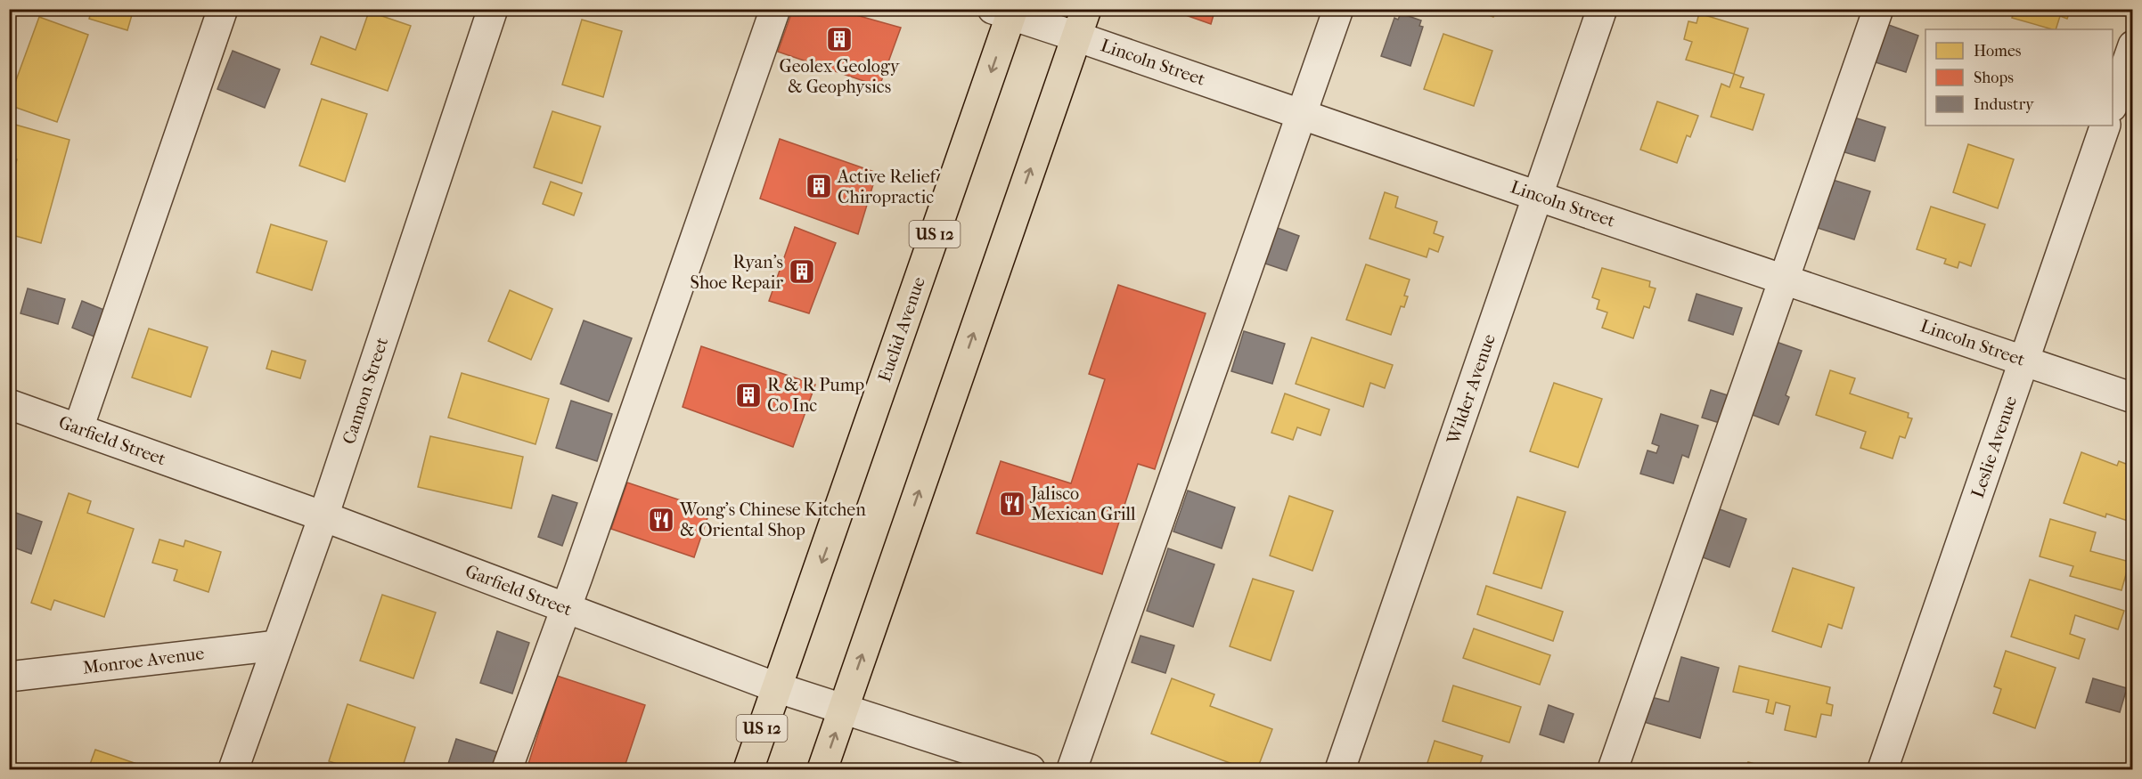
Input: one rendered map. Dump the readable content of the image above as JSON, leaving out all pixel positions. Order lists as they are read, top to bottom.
{
  "streets": {
    "highway": ["US 12", "Euclid Avenue"],
    "street": [
      "Lincoln Street",
      "Wilder Avenue",
      "Cannon Street",
      "Garfield Street",
      "Leslie Avenue",
      "Monroe Avenue"
    ]
  },
  "crossings": [
    ["Lincoln Street", "Euclid Avenue"],
    ["Lincoln Street", "Wilder Avenue"],
    ["Lincoln Street", "Leslie Avenue"],
    ["Euclid Avenue", "Garfield Street"],
    ["Cannon Street", "Garfield Street"],
    ["Cannon Street", "Monroe Avenue"]
  ],
  "places": {
    "building": [
      "Geolex Geology & Geophysics",
      "Active Relief Chiropractic",
      "Ryan's Shoe Repair",
      "R & R Pump Co Inc"
    ],
    "restaurant": ["Jalisco Mexican Grill", "Wong's Chinese Kitchen & Oriental Shop"]
  },
  "legend": ["Homes", "Shops", "Industry"]
}
